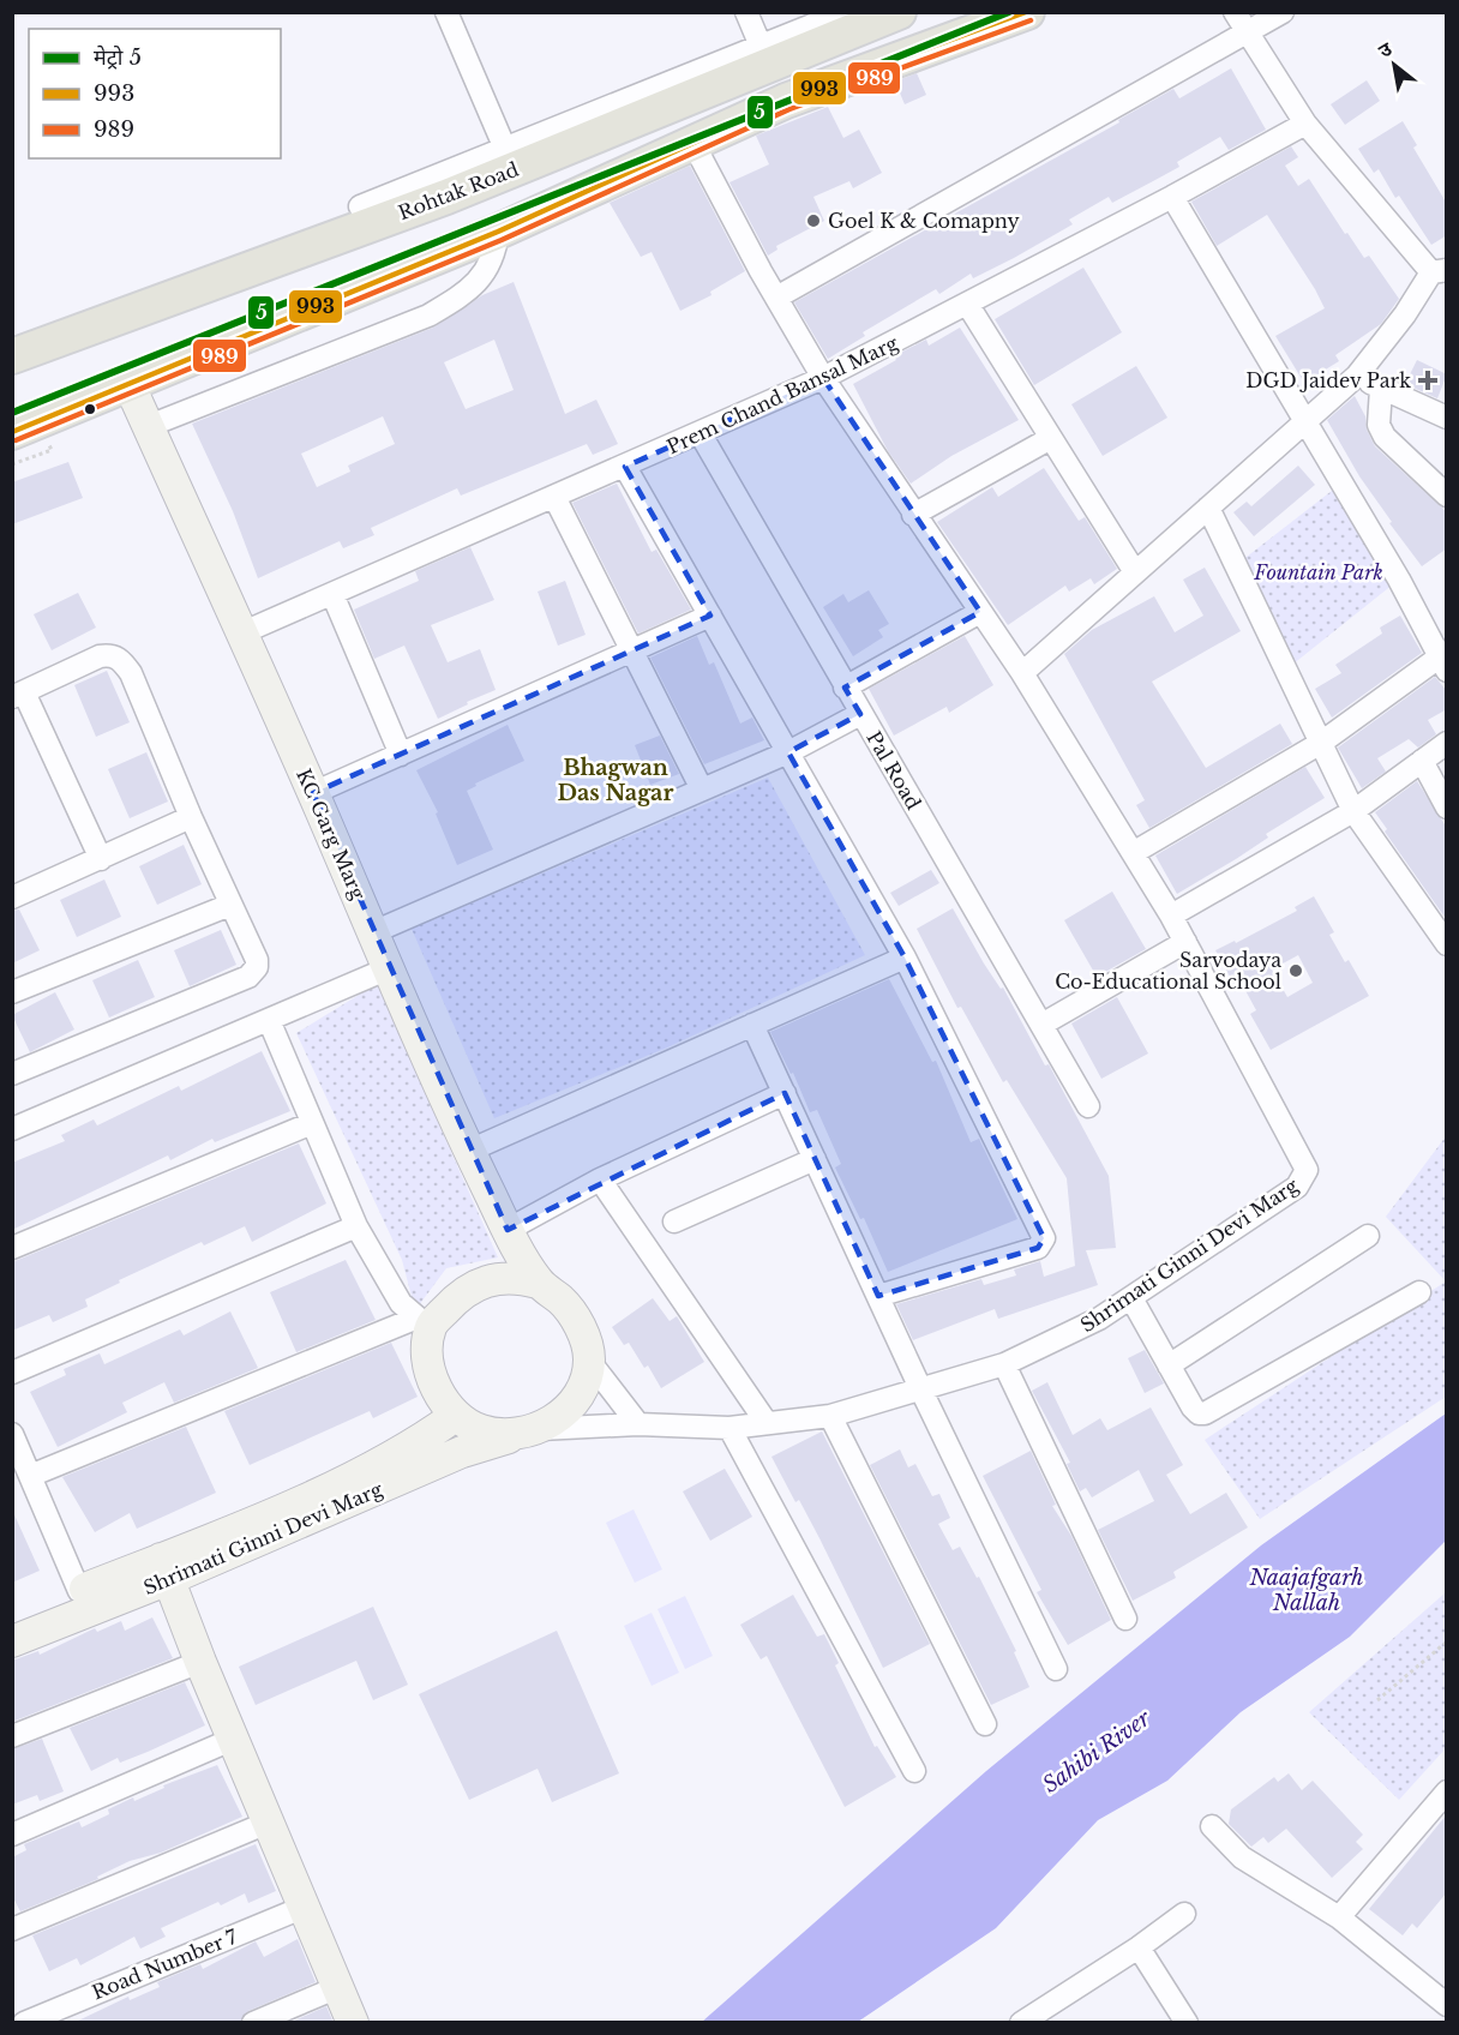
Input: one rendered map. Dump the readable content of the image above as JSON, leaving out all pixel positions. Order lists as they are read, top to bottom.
{
  "streets": {
    "main road": ["Rohtak Road"],
    "street": [
      "Prem Chand Bansal Marg",
      "Pal Road",
      "KC Garg Marg",
      "Shrimati Ginni Devi Marg",
      "Road Number 7"
    ]
  },
  "crossings": [
    ["Prem Chand Bansal Marg", "Pal Road"],
    ["Prem Chand Bansal Marg", "KC Garg Marg"],
    ["KC Garg Marg", "Shrimati Ginni Devi Marg"]
  ],
  "districts": ["Bhagwan Das Nagar"],
  "water": ["Naajafgarh Nallah", "Sahibi River"],
  "parks": ["Fountain Park"],
  "places": {
    "other": ["Goel K & Comapny", "Sarvodaya Co-Educational School"],
    "health": ["DGD Jaidev Park"]
  },
  "lines": ["metro line 5", "transit line 993", "transit line 989"],
  "legend": ["मेट्रो 5", "993", "989"],
  "north": "top left"
}
